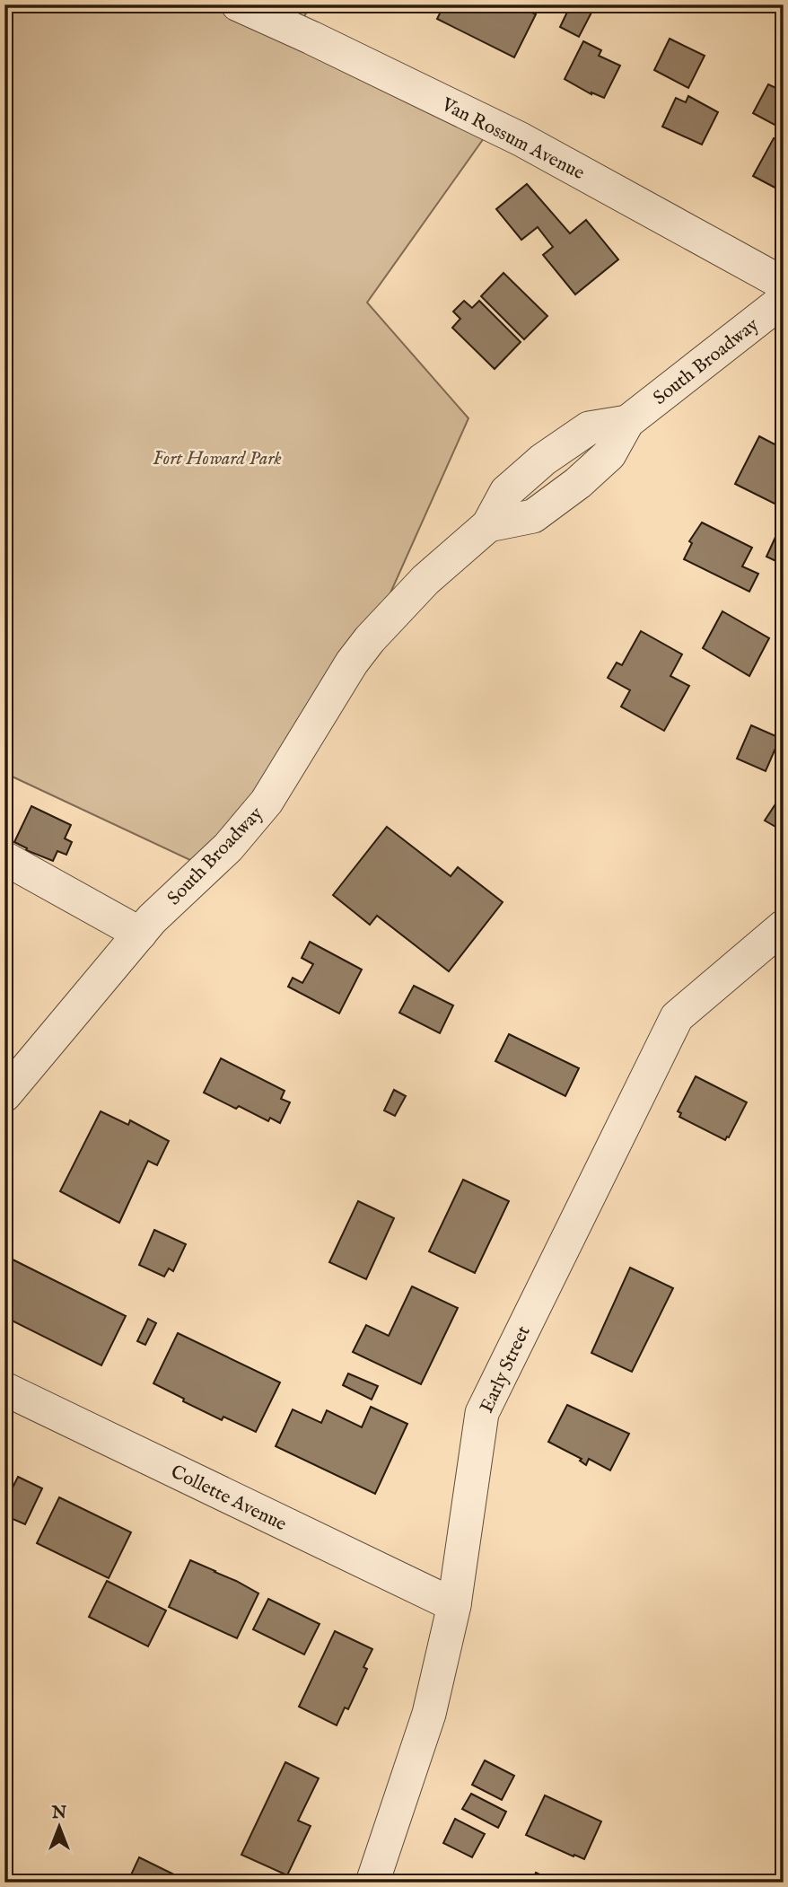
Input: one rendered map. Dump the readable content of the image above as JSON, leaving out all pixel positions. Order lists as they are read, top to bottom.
{
  "streets": {
    "street": [
      "Van Rossum Avenue",
      "South Broadway",
      "Early Street",
      "Collette Avenue"
    ]
  },
  "crossings": [
    ["Early Street", "Collette Avenue"]
  ],
  "parks": ["Fort Howard Park"],
  "north": "top"
}
